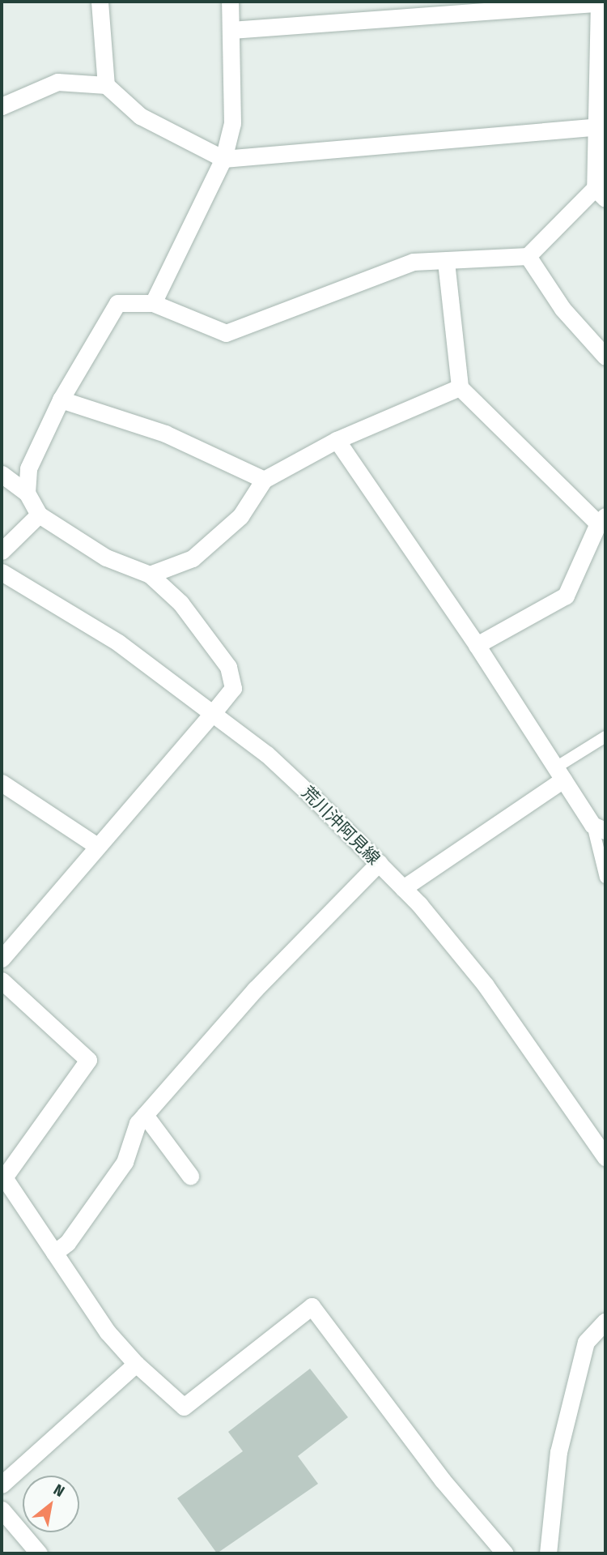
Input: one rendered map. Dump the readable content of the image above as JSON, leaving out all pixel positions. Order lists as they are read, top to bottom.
{
  "streets": {
    "street": ["荒川沖阿見線"]
  },
  "north": "top right"
}
